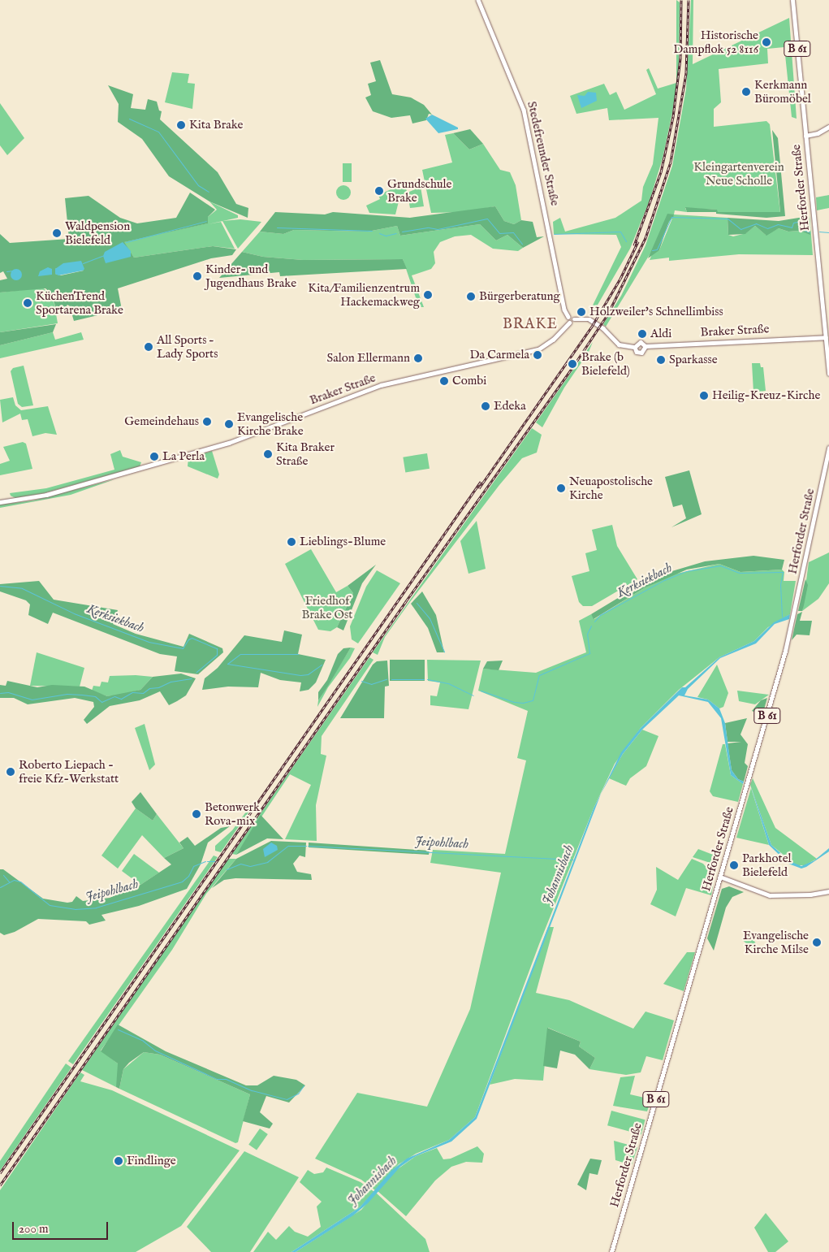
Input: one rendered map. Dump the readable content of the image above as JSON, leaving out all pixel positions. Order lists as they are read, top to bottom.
{
  "streets": {
    "main road": [
      "B 61",
      "Stedefreunder Straße",
      "Herforder Straße",
      "Braker Straße"
    ]
  },
  "crossings": [
    ["Stedefreunder Straße", "Braker Straße"],
    ["Herforder Straße", "Braker Straße"]
  ],
  "districts": ["BRAKE"],
  "water": ["Kerksiekbach", "Jeipohlbach", "Johannisbach"],
  "parks": ["Kleingartenverein Neue Scholle", "Friedhof Brake Ost"],
  "places": [
    "Historische Dampflok 52 8116",
    "Kerkmann Büromöbel",
    "Kita Brake",
    "Grundschule Brake",
    "Waldpension Bielefeld",
    "Kinder- und Jugendhaus Brake",
    "Kita/Familienzentrum Hackemackweg",
    "Bürgerberatung",
    "KüchenTrend Sportarena Brake",
    "Holzweiler's Schnellimbiss",
    "Aldi",
    "All Sports – Lady Sports",
    "Da Carmela",
    "Salon Ellermann",
    "Sparkasse",
    "Brake (b Bielefeld)",
    "Combi",
    "Heilig-Kreuz-Kirche",
    "Edeka",
    "Gemeindehaus",
    "Evangelische Kirche Brake",
    "Kita Braker Straße",
    "La Perla",
    "Neuapostolische Kirche",
    "Lieblings-Blume",
    "Roberto Liepach - freie Kfz-Werkstatt",
    "Betonwerk Rova-mix",
    "Parkhotel Bielefeld",
    "Evangelische Kirche Milse",
    "Findlinge"
  ],
  "scale_bar": "200 m"
}
